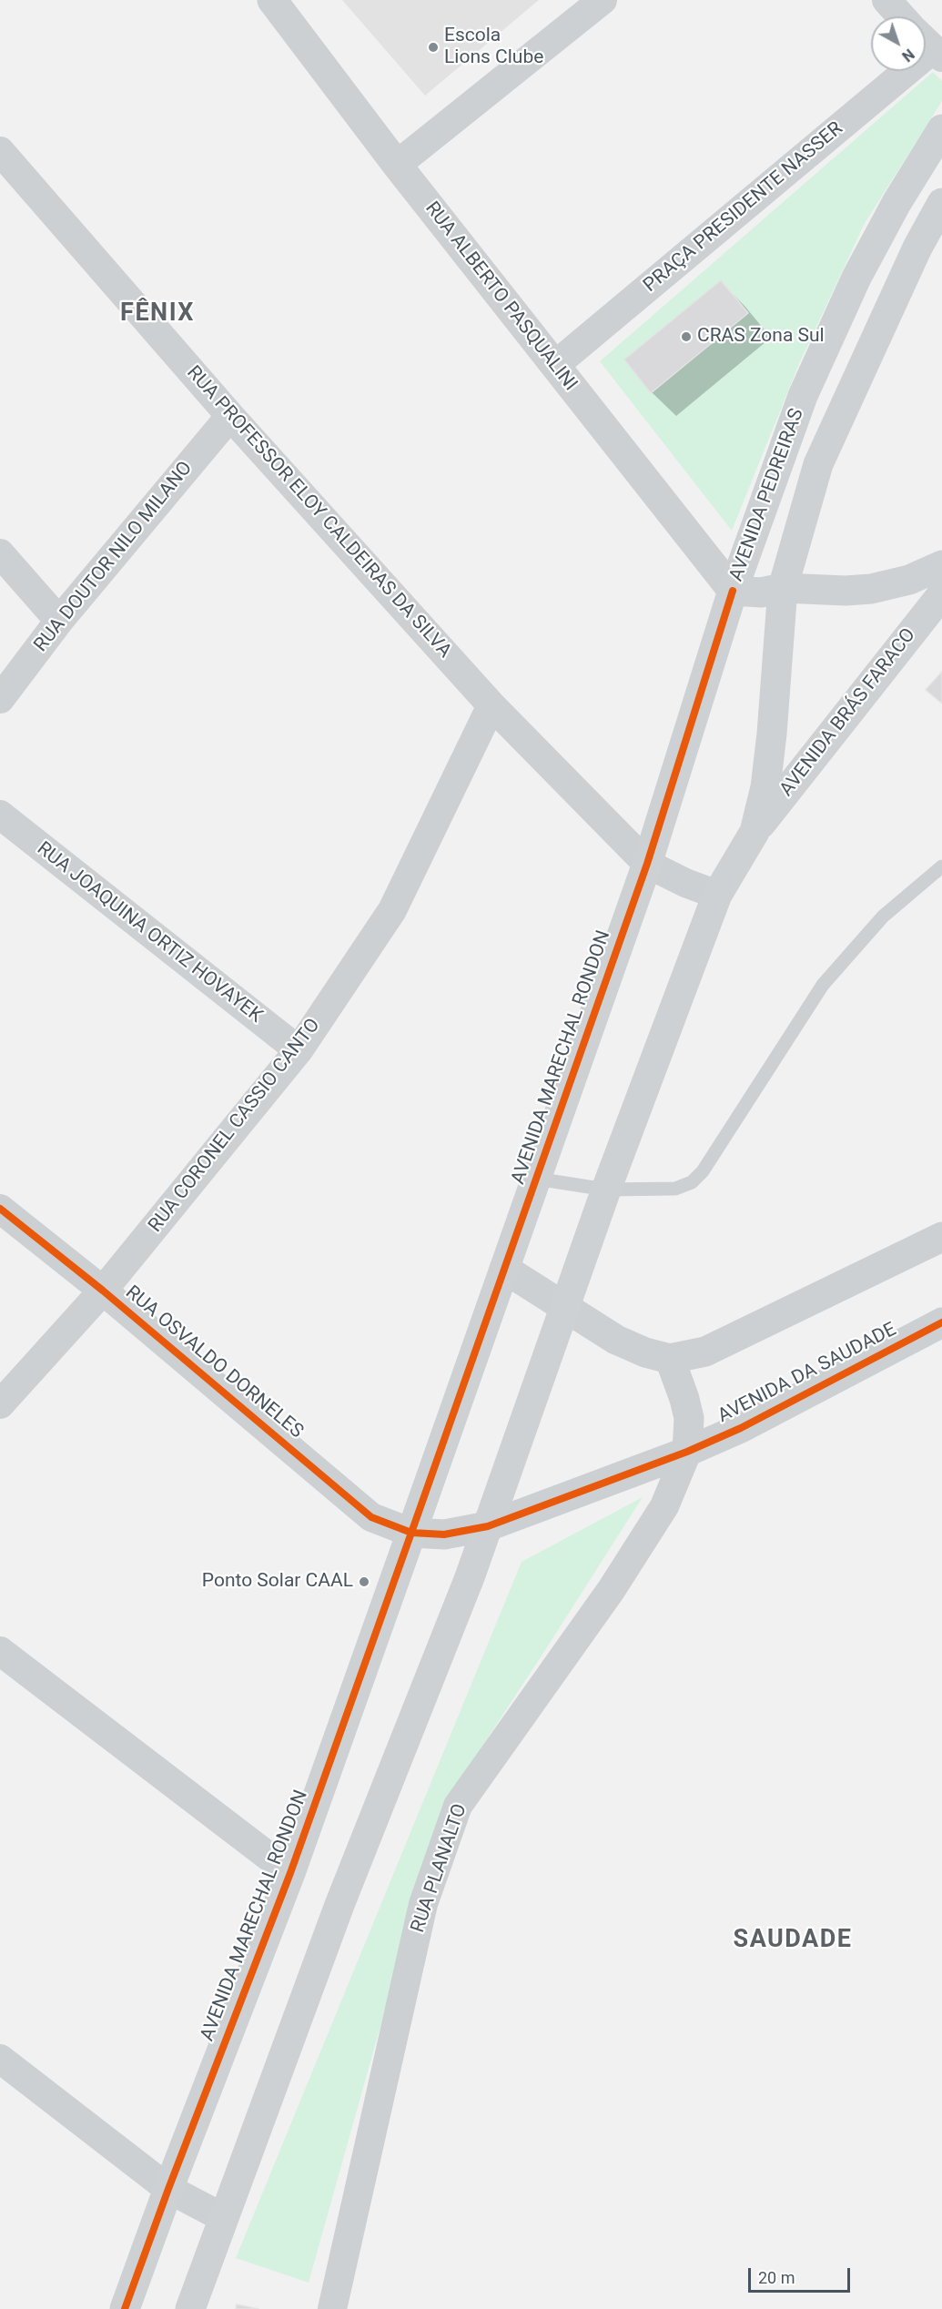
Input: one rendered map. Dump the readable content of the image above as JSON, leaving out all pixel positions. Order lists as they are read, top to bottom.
{
  "streets": {
    "main road": ["AVENIDA PEDREIRAS", "AVENIDA BRÁS FARACO", "AVENIDA MARECHAL RONDON"],
    "street": [
      "PRAÇA PRESIDENTE NASSER",
      "RUA ALBERTO PASQUALINI",
      "RUA PROFESSOR ELOY CALDEIRAS DA SILVA",
      "RUA DOUTOR NILO MILANO",
      "RUA JOAQUINA ORTIZ HOVAYEK",
      "RUA CORONEL CASSIO CANTO",
      "RUA OSVALDO DORNELES",
      "AVENIDA DA SAUDADE",
      "RUA PLANALTO"
    ]
  },
  "crossings": [
    ["PRAÇA PRESIDENTE NASSER", "RUA ALBERTO PASQUALINI"],
    ["RUA ALBERTO PASQUALINI", "AVENIDA PEDREIRAS"],
    ["RUA ALBERTO PASQUALINI", "AVENIDA MARECHAL RONDON"],
    ["AVENIDA PEDREIRAS", "AVENIDA MARECHAL RONDON"],
    ["RUA PROFESSOR ELOY CALDEIRAS DA SILVA", "RUA DOUTOR NILO MILANO"],
    ["RUA PROFESSOR ELOY CALDEIRAS DA SILVA", "AVENIDA MARECHAL RONDON"],
    ["RUA PROFESSOR ELOY CALDEIRAS DA SILVA", "RUA CORONEL CASSIO CANTO"],
    ["RUA JOAQUINA ORTIZ HOVAYEK", "RUA CORONEL CASSIO CANTO"],
    ["AVENIDA MARECHAL RONDON", "RUA OSVALDO DORNELES"],
    ["RUA CORONEL CASSIO CANTO", "RUA OSVALDO DORNELES"],
    ["AVENIDA DA SAUDADE", "RUA PLANALTO"]
  ],
  "districts": ["FÊNIX", "SAUDADE"],
  "places": ["Escola Lions Clube", "CRAS Zona Sul", "Ponto Solar CAAL"],
  "scale_bar": "20 m",
  "north": "bottom right"
}
